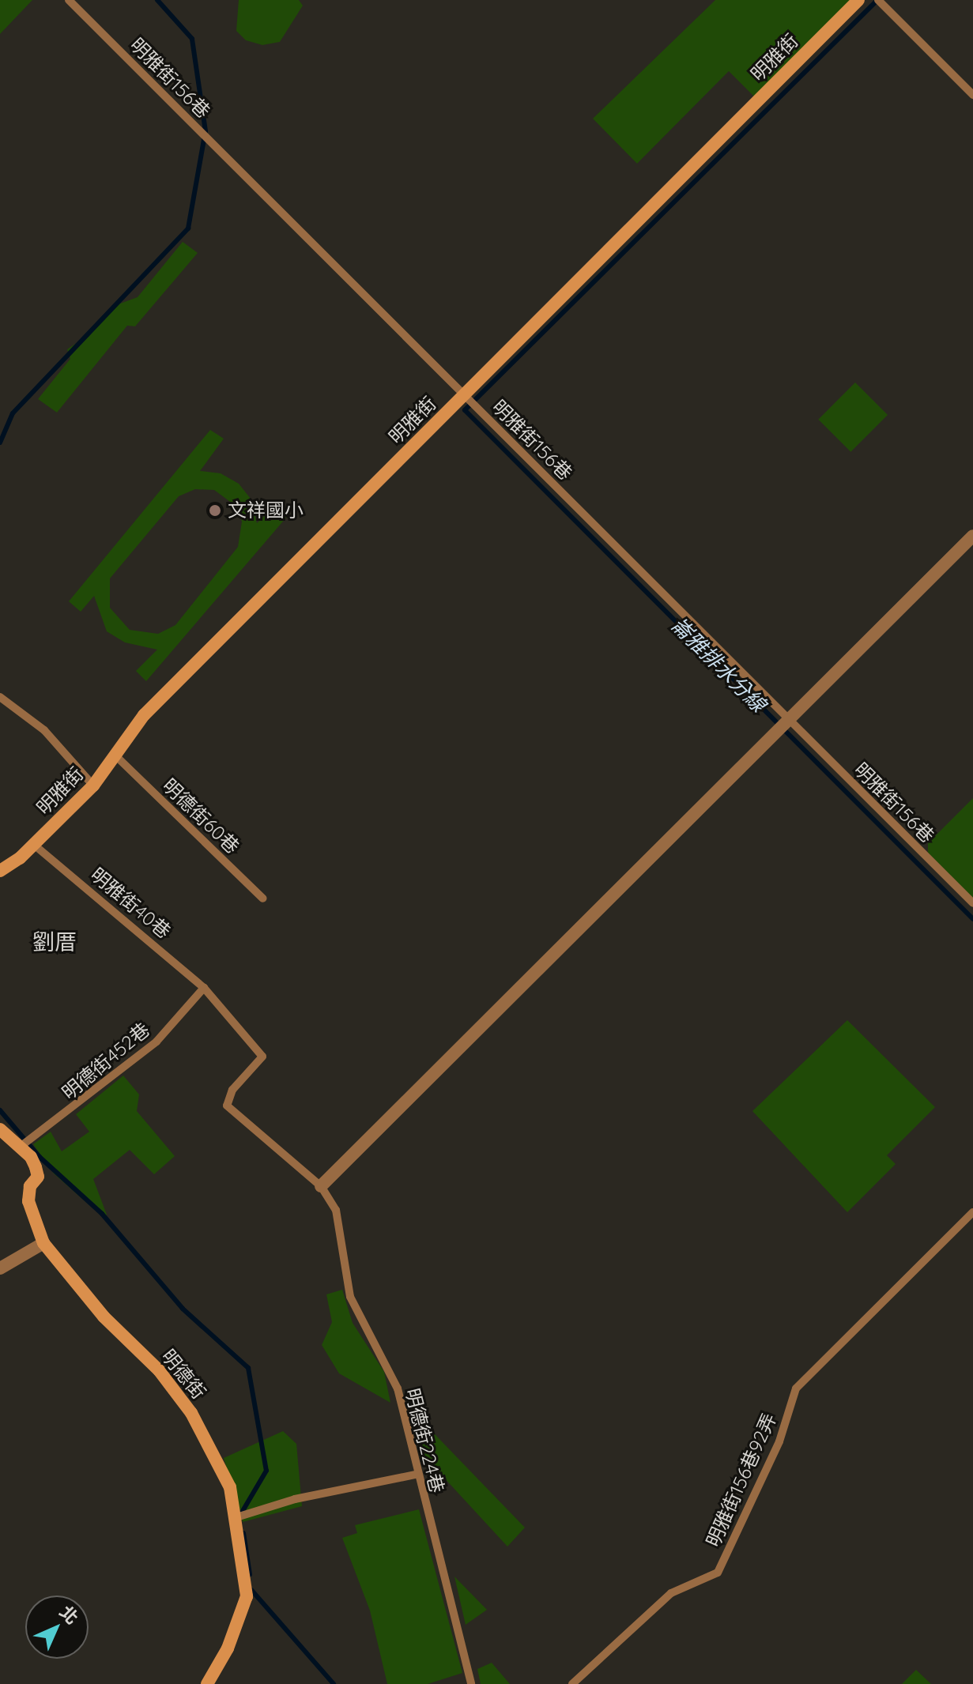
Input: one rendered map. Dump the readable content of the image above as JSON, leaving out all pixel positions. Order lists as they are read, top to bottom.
{
  "streets": {
    "street": ["明雅街", "明德街"],
    "lane": [
      "明雅街156巷",
      "明德街60巷",
      "明雅街40巷",
      "明德街452巷",
      "明德街224巷",
      "明雅街156巷92弄"
    ]
  },
  "crossings": [
    ["明雅街", "明雅街156巷"],
    ["明雅街", "明德街60巷"],
    ["明雅街", "明雅街40巷"],
    ["明雅街40巷", "明德街452巷"],
    ["明雅街40巷", "明德街224巷"],
    ["明德街452巷", "明德街"],
    ["明德街452巷", "明德街224巷"]
  ],
  "districts": ["劉厝"],
  "water": ["崙雅排水分線"],
  "places": ["文祥國小"],
  "north": "top right"
}
